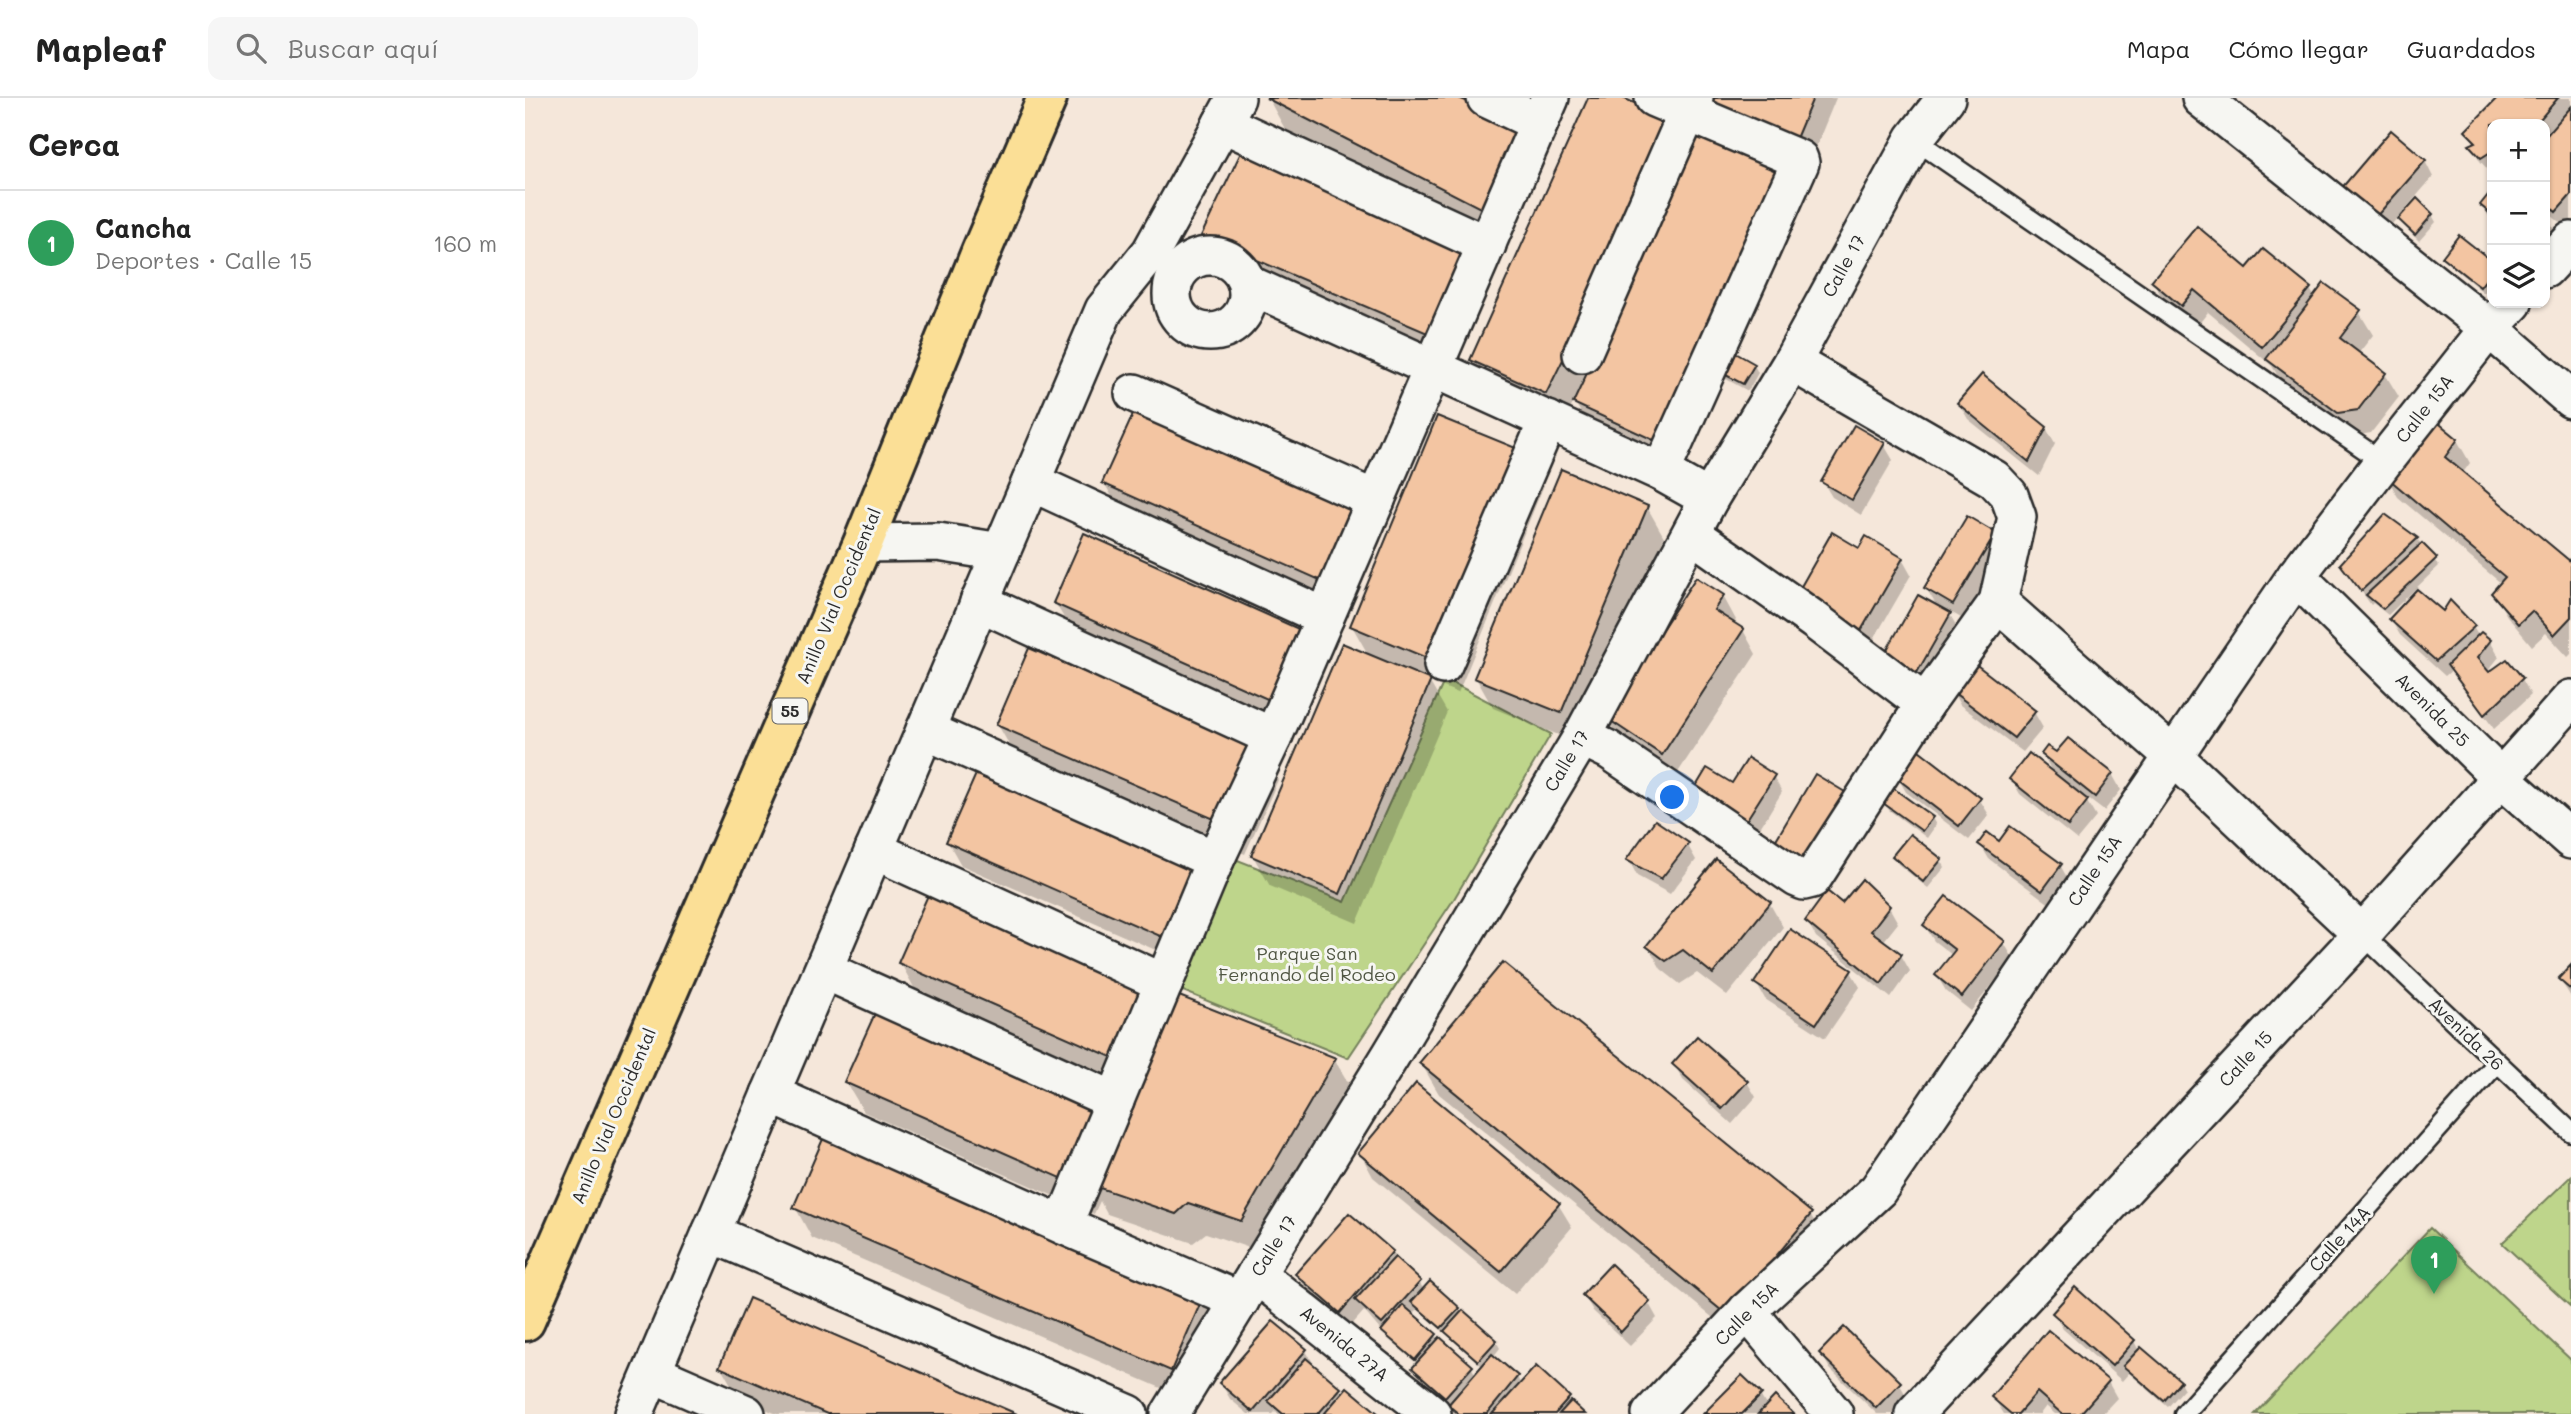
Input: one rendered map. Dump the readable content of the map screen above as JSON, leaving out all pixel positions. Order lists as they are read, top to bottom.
{
  "streets": {
    "highway": ["Anillo Vial Occidental", "55"],
    "street": [
      "Calle 17",
      "Calle 15A",
      "Avenida 25",
      "Calle 15",
      "Avenida 27A"
    ],
    "lane": ["Avenida 26", "Calle 14A"]
  },
  "crossings": [
    ["Calle 17", "Avenida 27A"],
    ["Calle 15A", "Avenida 25"],
    ["Avenida 25", "Calle 15"],
    ["Avenida 26", "Calle 15"],
    ["Avenida 26", "Calle 14A"]
  ],
  "parks": ["Parque San Fernando del Rodeo"],
  "page": {
    "header": "Mapleaf",
    "search": "Buscar aquí",
    "nav": ["Mapa", "Cómo llegar", "Guardados"],
    "heading": "Cerca",
    "map_buttons": ["+", "−"],
    "list": [
      {
        "mark": "1",
        "name": "Cancha",
        "note": "Deportes · Calle 15",
        "value": "160 m"
      }
    ],
    "pins": "1"
  }
}
